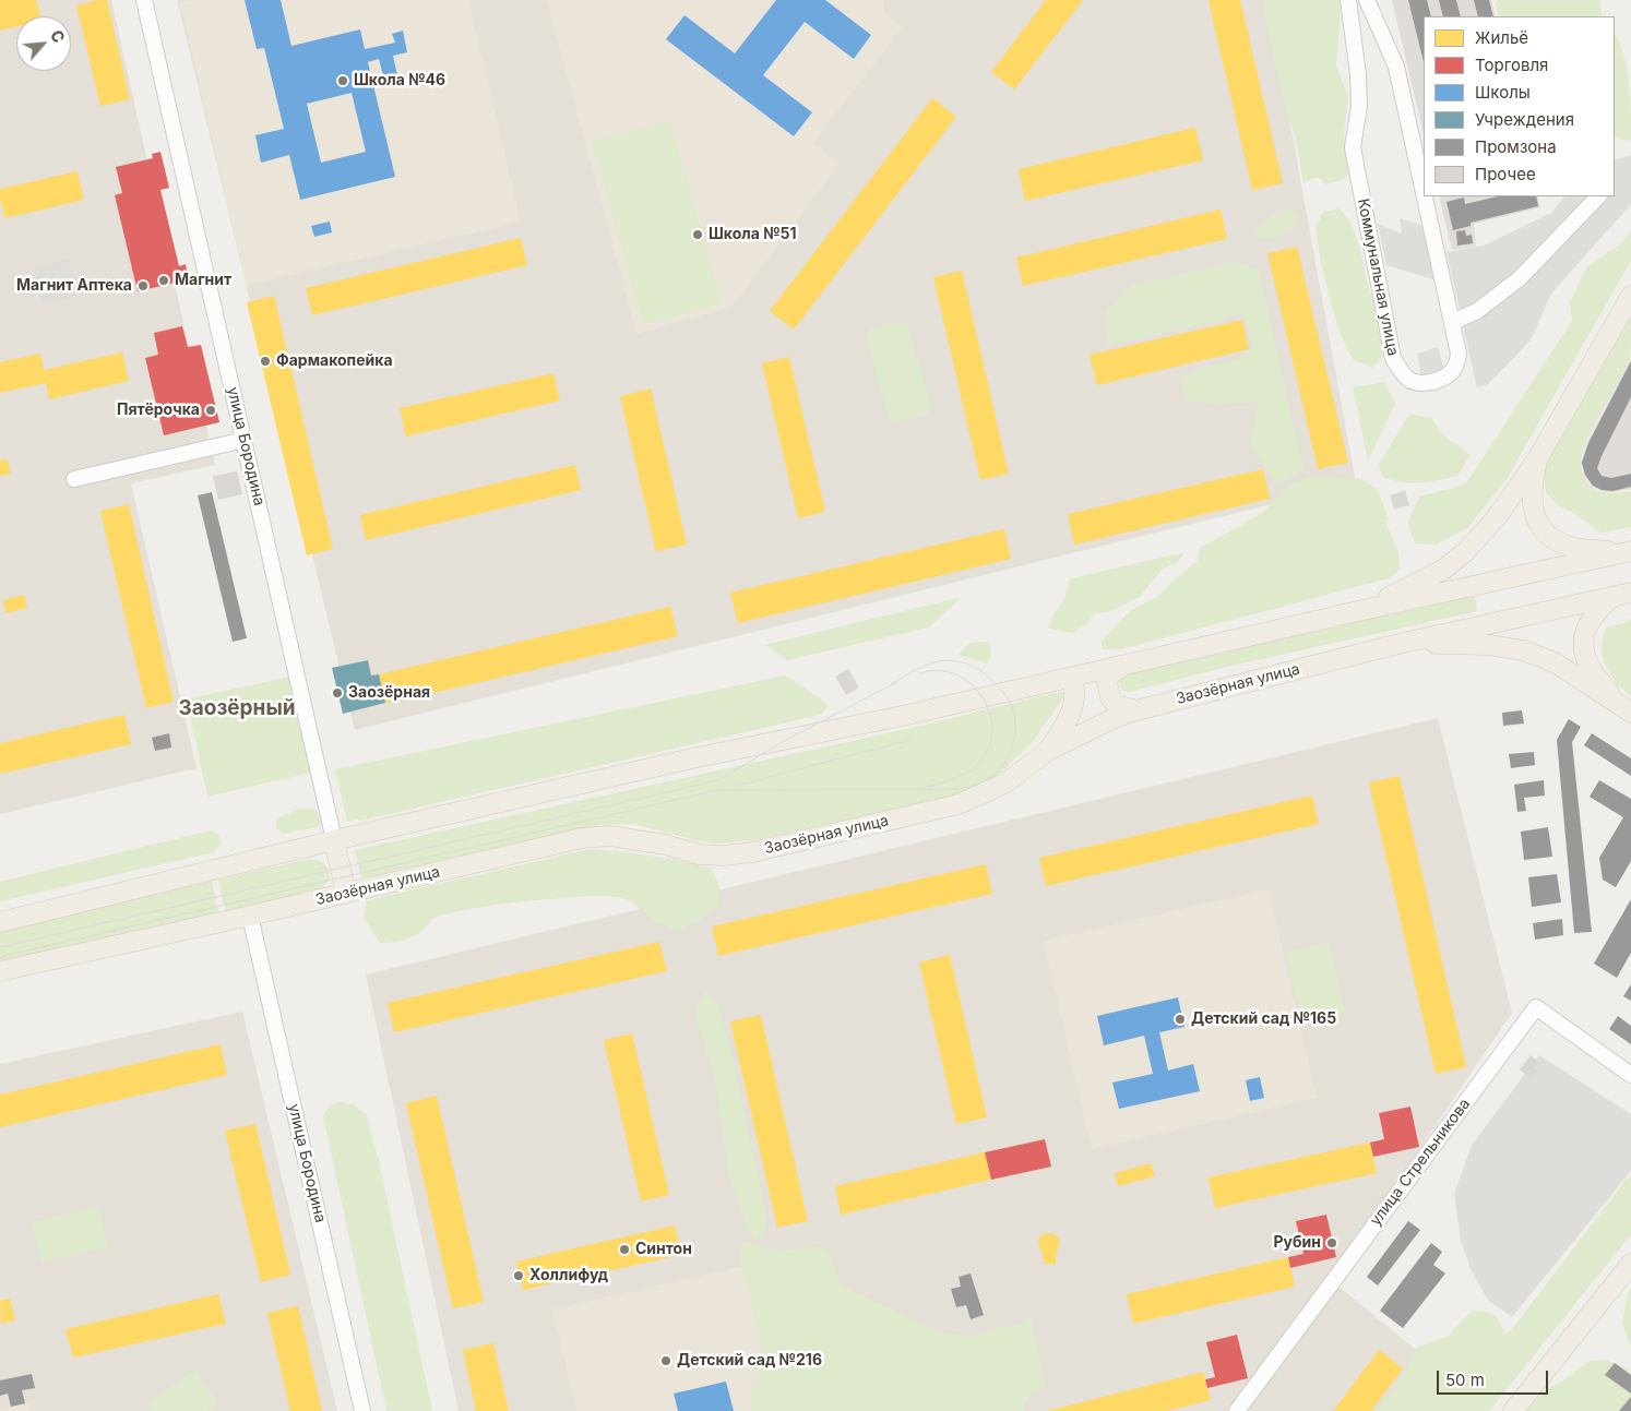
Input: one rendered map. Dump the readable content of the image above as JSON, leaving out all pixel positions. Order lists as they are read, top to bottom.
{
  "streets": {
    "main road": ["улица Бородина", "Заозёрная улица"],
    "street": ["Коммунальная улица", "улица Стрельникова"]
  },
  "crossings": [
    ["улица Бородина", "Заозёрная улица"]
  ],
  "districts": ["Заозёрный"],
  "places": [
    "Школа №46",
    "Школа №51",
    "Магнит",
    "Магнит Аптека",
    "Фармакопейка",
    "Пятёрочка",
    "Заозёрная",
    "Детский сад №165",
    "Рубин",
    "Синтон",
    "Холлифуд",
    "Детский сад №216"
  ],
  "legend": [
    "Жильё",
    "Торговля",
    "Школы",
    "Учреждения",
    "Промзона",
    "Прочее"
  ],
  "scale_bar": "50 m",
  "north": "top right"
}
